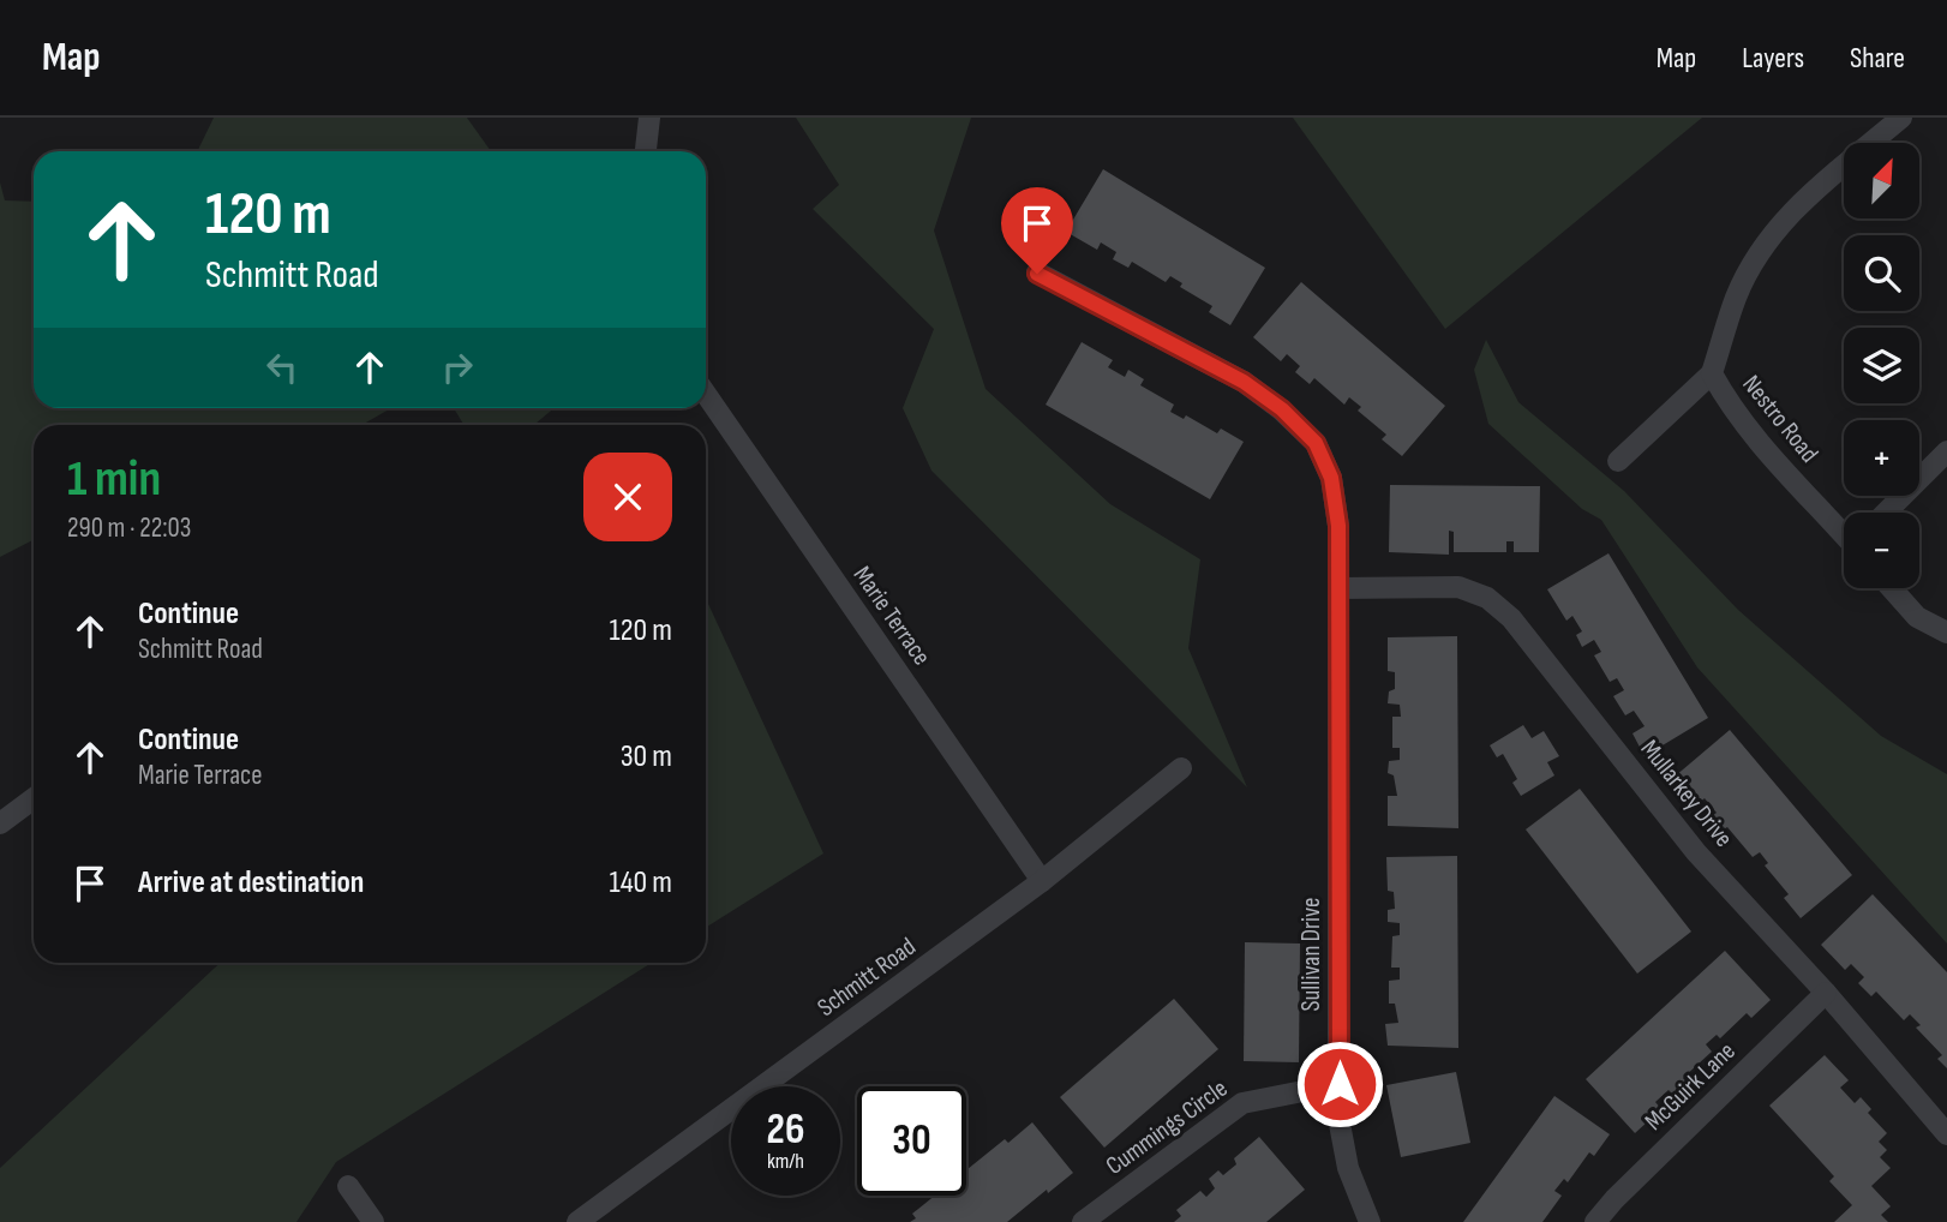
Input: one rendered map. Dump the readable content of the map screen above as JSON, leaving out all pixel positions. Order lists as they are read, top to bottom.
{
  "streets": {
    "street": [
      "Nestro Road",
      "Marie Terrace",
      "Mullarkey Drive",
      "Sullivan Drive",
      "Schmitt Road",
      "McGuirk Lane",
      "Cummings Circle"
    ]
  },
  "crossings": [
    ["Marie Terrace", "Schmitt Road"],
    ["Mullarkey Drive", "Sullivan Drive"],
    ["Mullarkey Drive", "McGuirk Lane"],
    ["Sullivan Drive", "Cummings Circle"]
  ],
  "north": "top right",
  "page": {
    "header": "Map",
    "nav": ["Map", "Layers", "Share"],
    "map_buttons": ["+", "−"],
    "turn": ["120 m", "Schmitt Road"],
    "heading": ["1 min", "290 m · 22:03"],
    "list": [
      {
        "name": "Continue",
        "note": "Schmitt Road",
        "value": "120 m"
      },
      {
        "name": "Continue",
        "note": "Marie Terrace",
        "value": "30 m"
      },
      {
        "name": "Arrive at destination",
        "value": "140 m"
      }
    ],
    "speed": "26 km/h",
    "limit": "30"
  }
}
